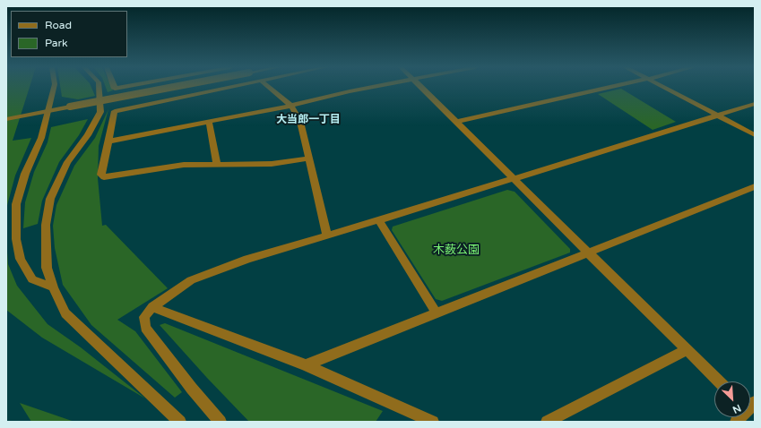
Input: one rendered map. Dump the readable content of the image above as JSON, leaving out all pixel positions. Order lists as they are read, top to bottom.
{
  "districts": ["大当郎一丁目"],
  "parks": ["木薮公園"],
  "legend": ["Road", "Park"],
  "north": "bottom right"
}
